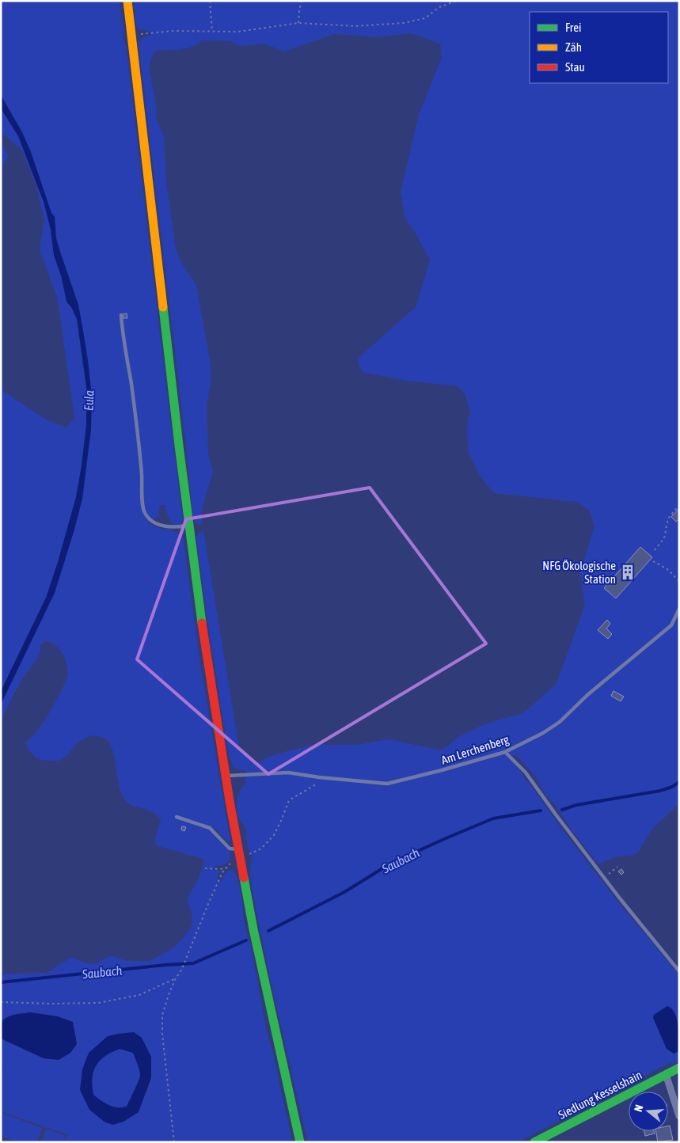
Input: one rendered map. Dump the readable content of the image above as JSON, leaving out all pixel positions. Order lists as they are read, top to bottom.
{
  "streets": {
    "main road": ["Siedlung Kesselshain"],
    "lane": ["Am Lerchenberg"]
  },
  "water": ["Eula", "Saubach"],
  "places": {
    "building": ["NFG Ökologische Station"]
  },
  "legend": ["Frei", "Zäh", "Stau"],
  "north": "left"
}
